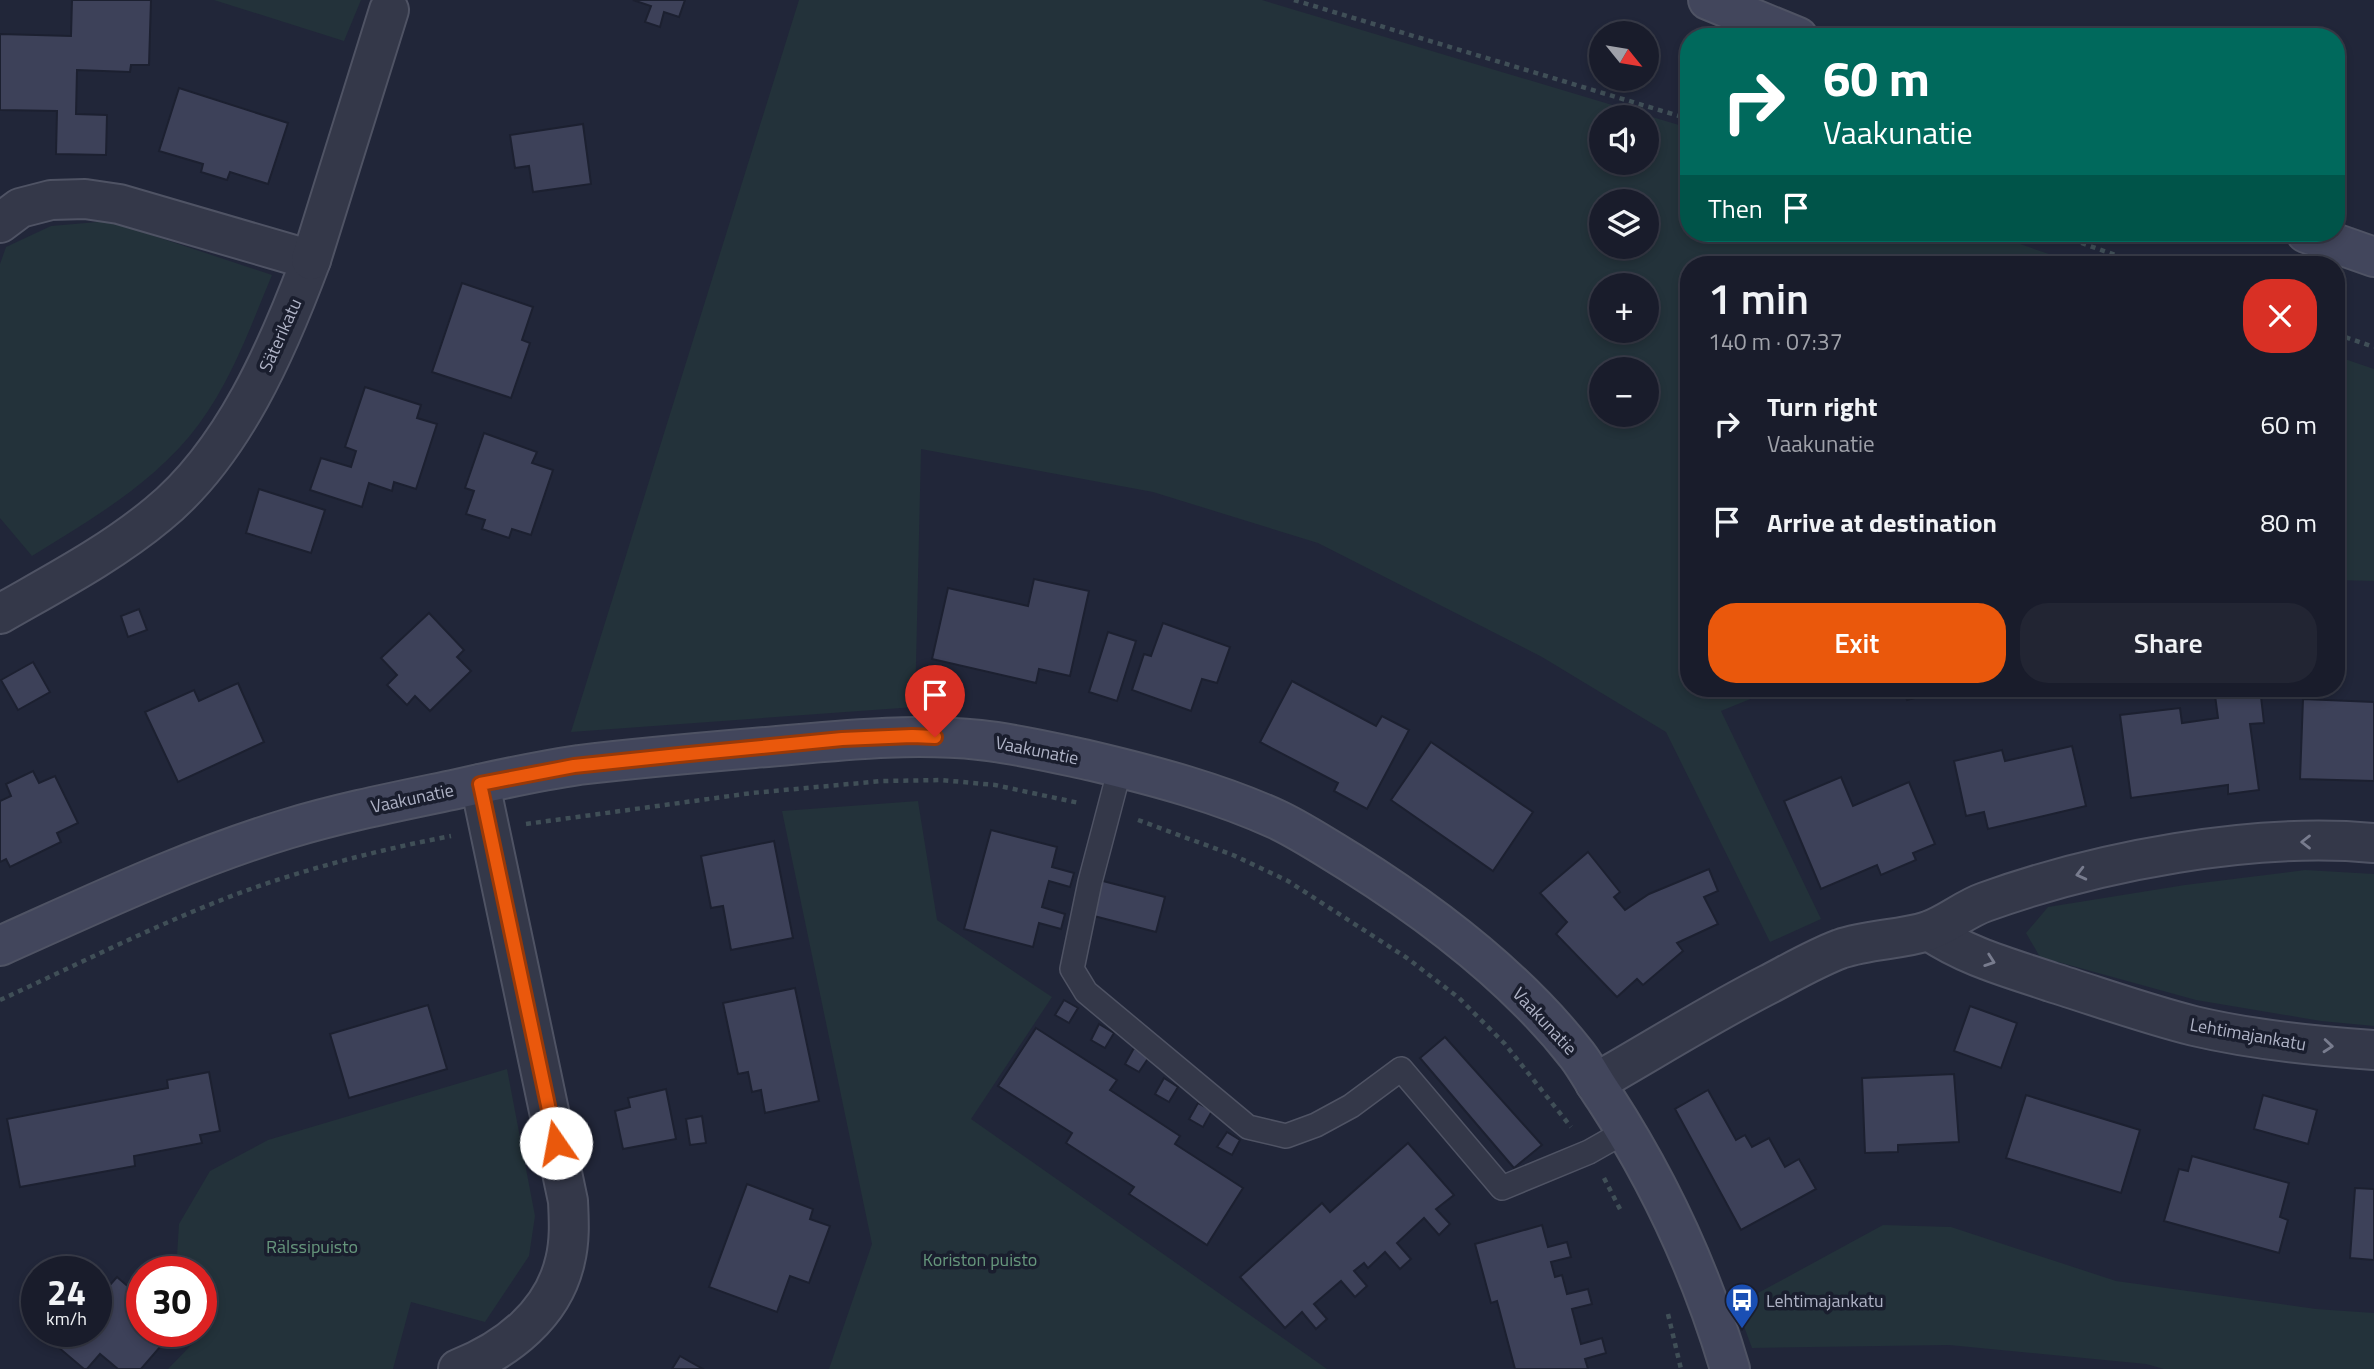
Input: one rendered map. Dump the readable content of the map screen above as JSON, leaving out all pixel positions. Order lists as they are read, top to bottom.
{
  "streets": {
    "street": ["Säterikatu", "Vaakunatie", "Lehtimajankatu"]
  },
  "one_way": ["Lehtimajankatu"],
  "parks": ["Rälssipuisto", "Koriston puisto"],
  "places": {
    "bus stop": ["Lehtimajankatu"]
  },
  "north": "bottom right",
  "page": {
    "map_buttons": ["+", "−"],
    "turn": ["60 m", "Vaakunatie"],
    "then": "Then",
    "heading": ["1 min", "140 m · 07:37"],
    "list": [
      {
        "name": "Turn right",
        "note": "Vaakunatie",
        "value": "60 m"
      },
      {
        "name": "Arrive at destination",
        "value": "80 m"
      }
    ],
    "buttons": ["Exit", "Share"],
    "speed": "24 km/h",
    "limit": "30"
  }
}
